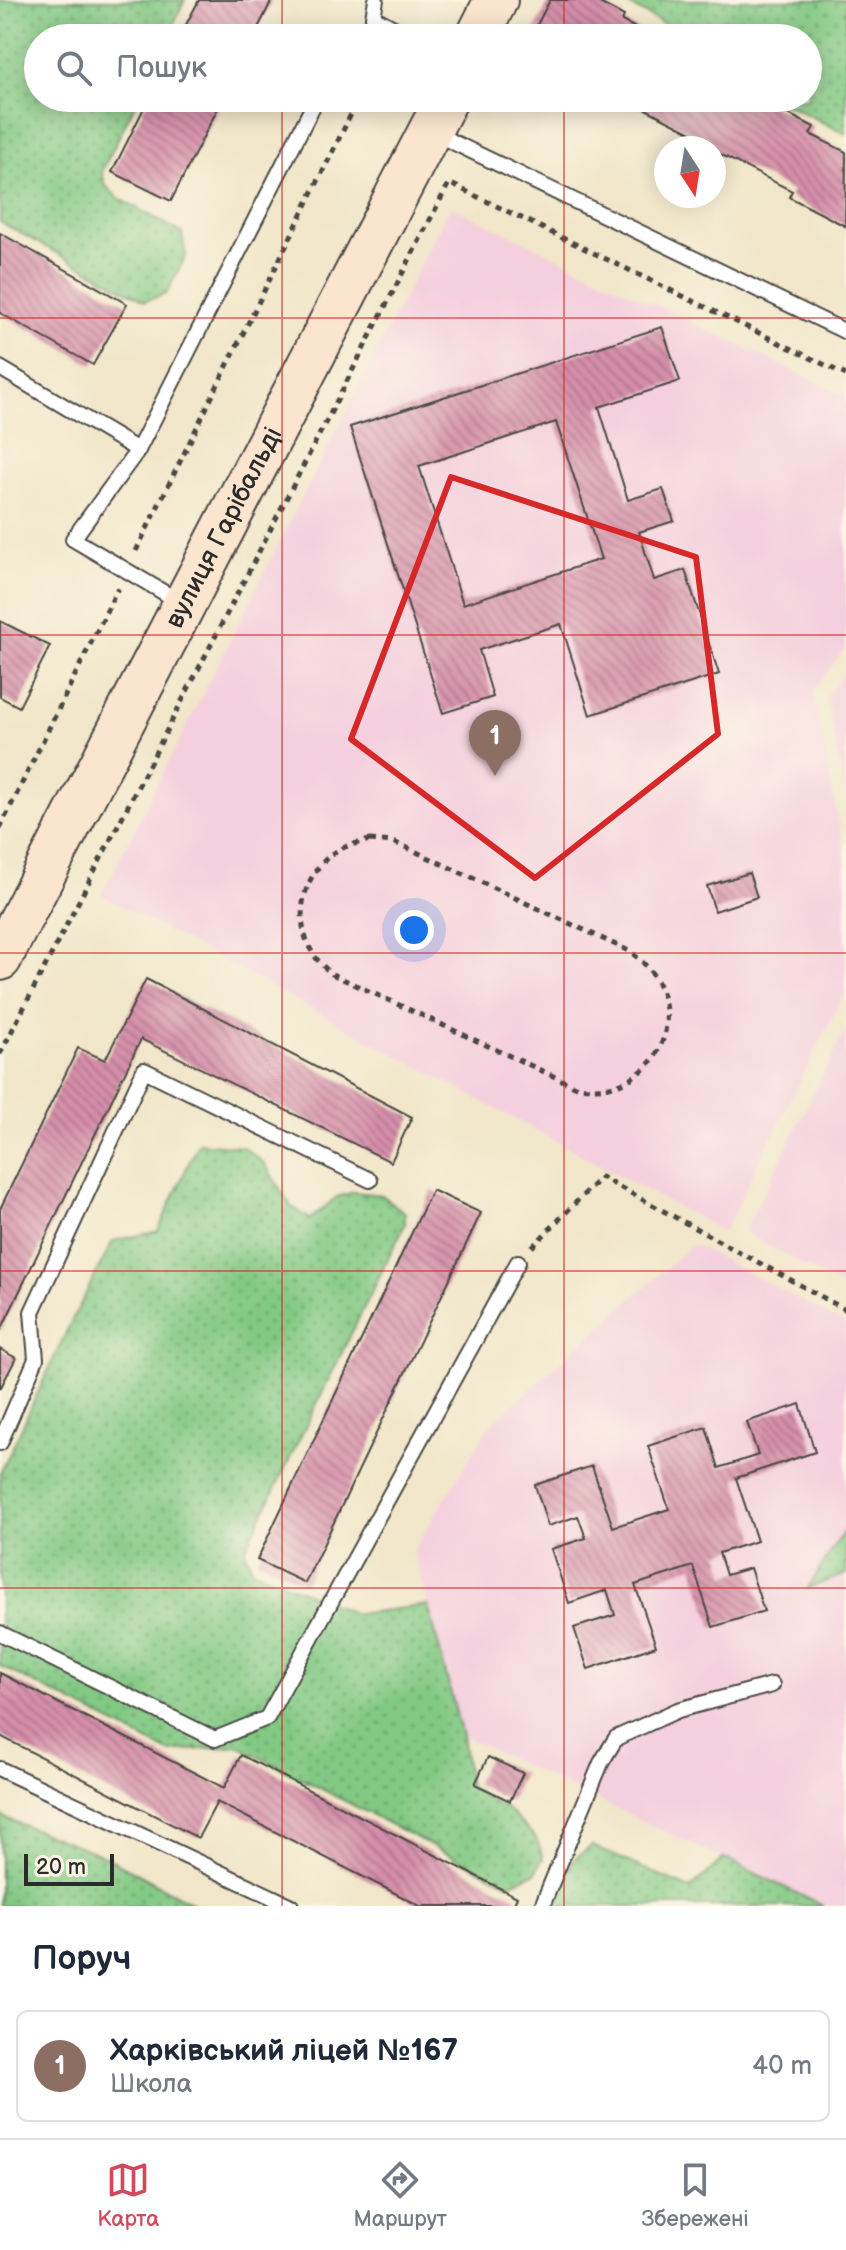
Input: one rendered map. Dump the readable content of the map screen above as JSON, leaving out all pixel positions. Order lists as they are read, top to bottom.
{
  "streets": {
    "street": ["вулиця Гарібальді"]
  },
  "scale_bar": "20 m",
  "north": "bottom",
  "page": {
    "search": "Пошук",
    "pins": "1",
    "scale": "20 m",
    "heading": "Поруч",
    "list": [
      {
        "mark": "1",
        "name": "Харківський ліцей №167",
        "note": "Школа",
        "value": "40 m"
      }
    ],
    "nav": ["Карта", "Маршрут", "Збережені"]
  }
}
